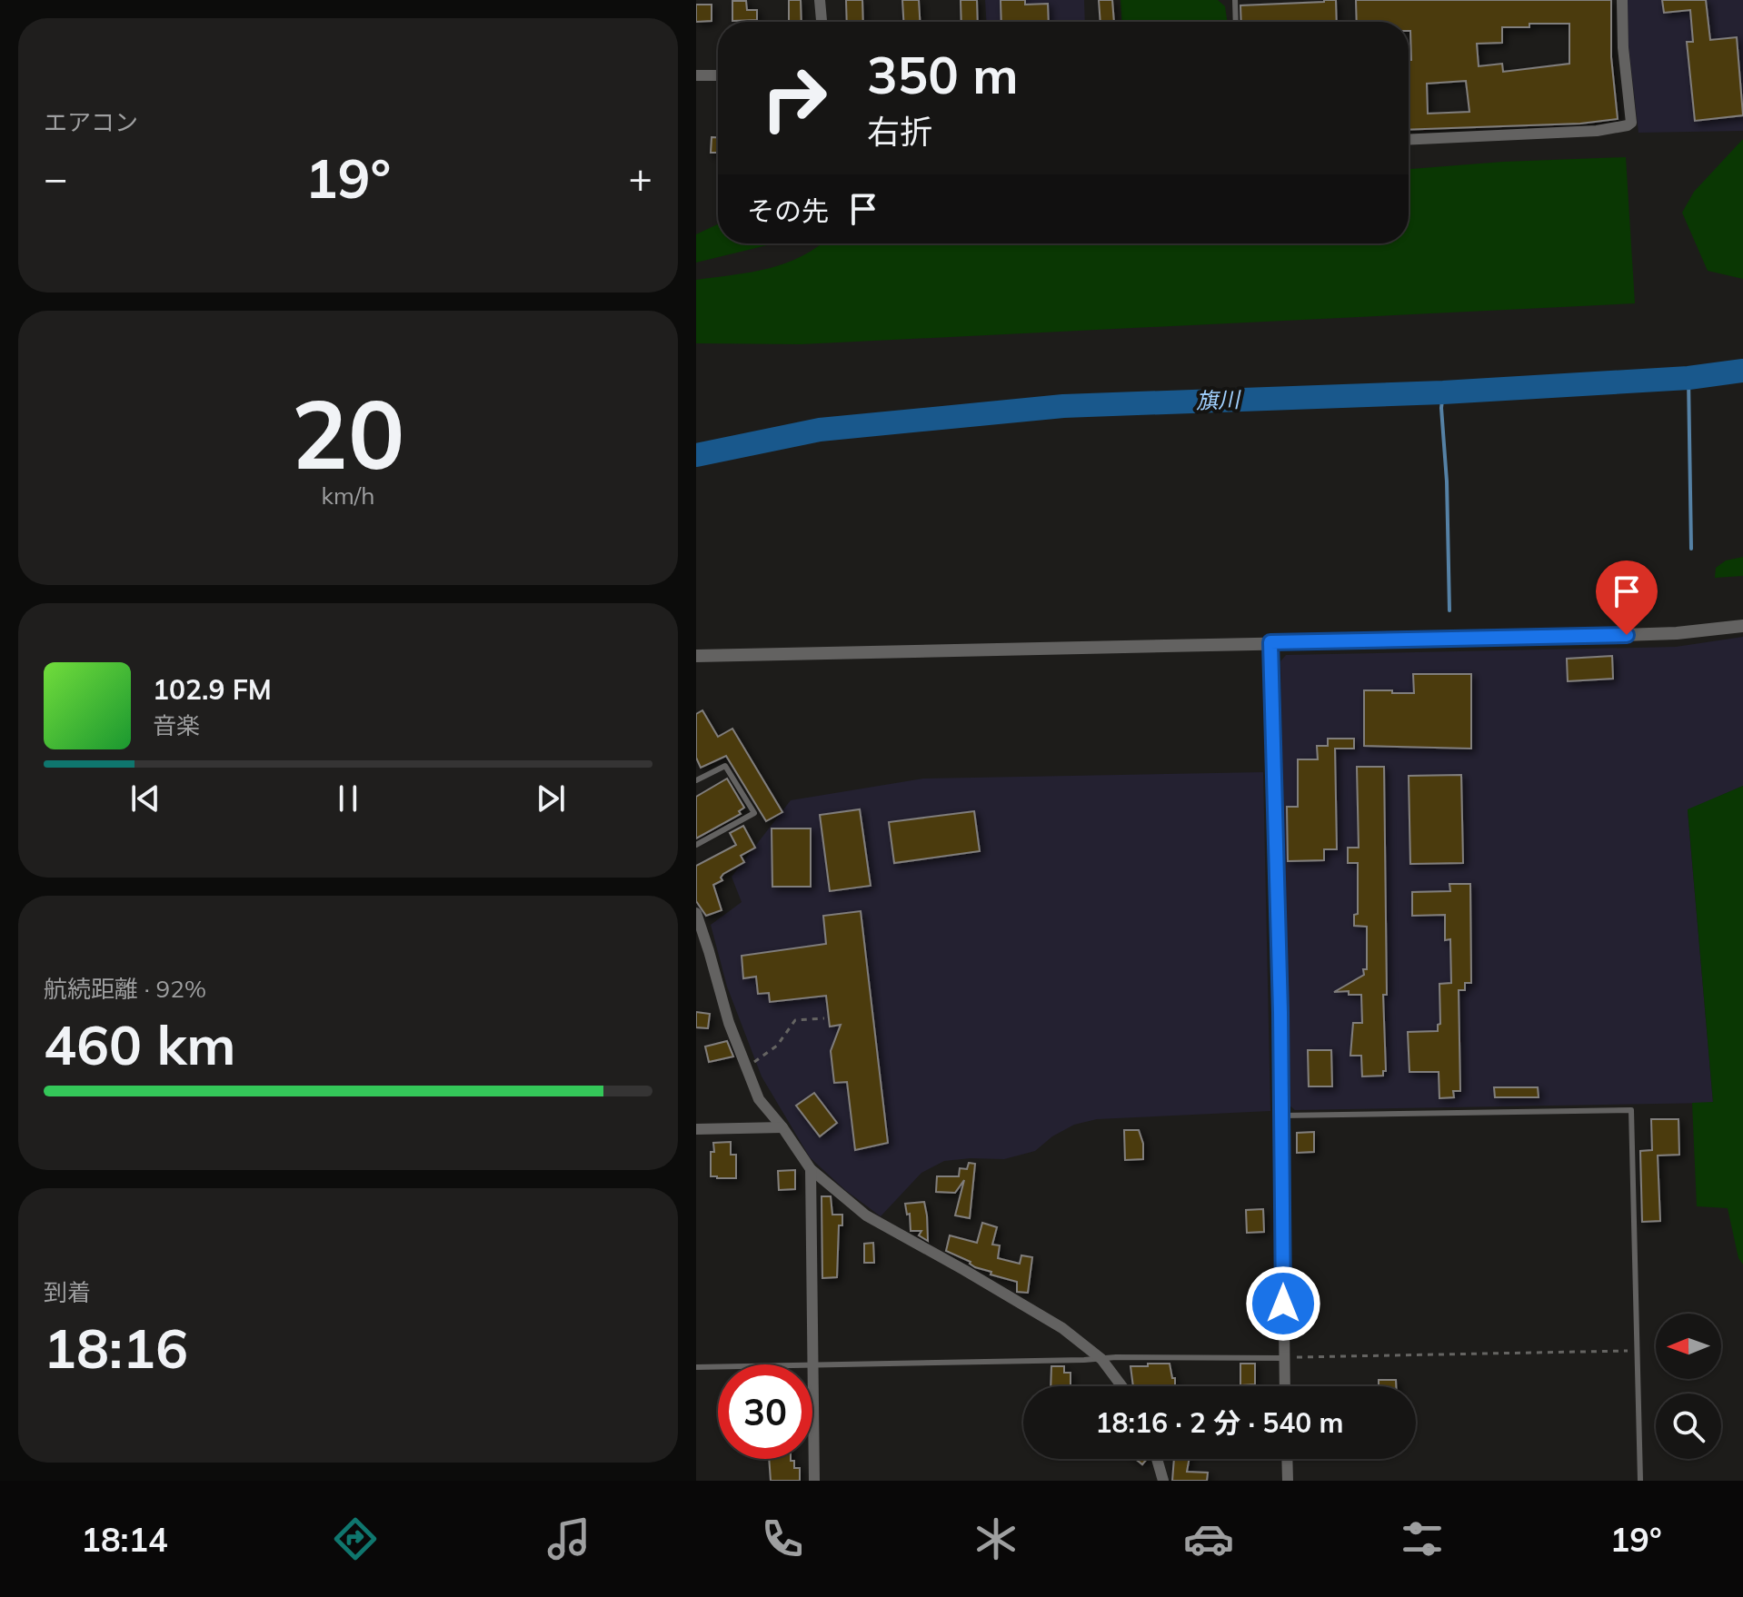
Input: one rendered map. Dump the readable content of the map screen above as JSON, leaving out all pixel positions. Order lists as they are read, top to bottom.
{
  "water": ["旗川"],
  "north": "left",
  "page": {
    "tile": [
      "エアコン",
      ["20", "km/h"],
      ["航続距離 · 92%", "460 km"],
      ["到着", "18:16"]
    ],
    "turn": ["350 m", "右折"],
    "heat": ["−", "19°", "+"],
    "then": "その先",
    "song": ["102.9 FM", "音楽"],
    "limit": "30",
    "trip": "18:16 · 2 分 · 540 m",
    "tabs": ["18:14", "19°"]
  }
}
